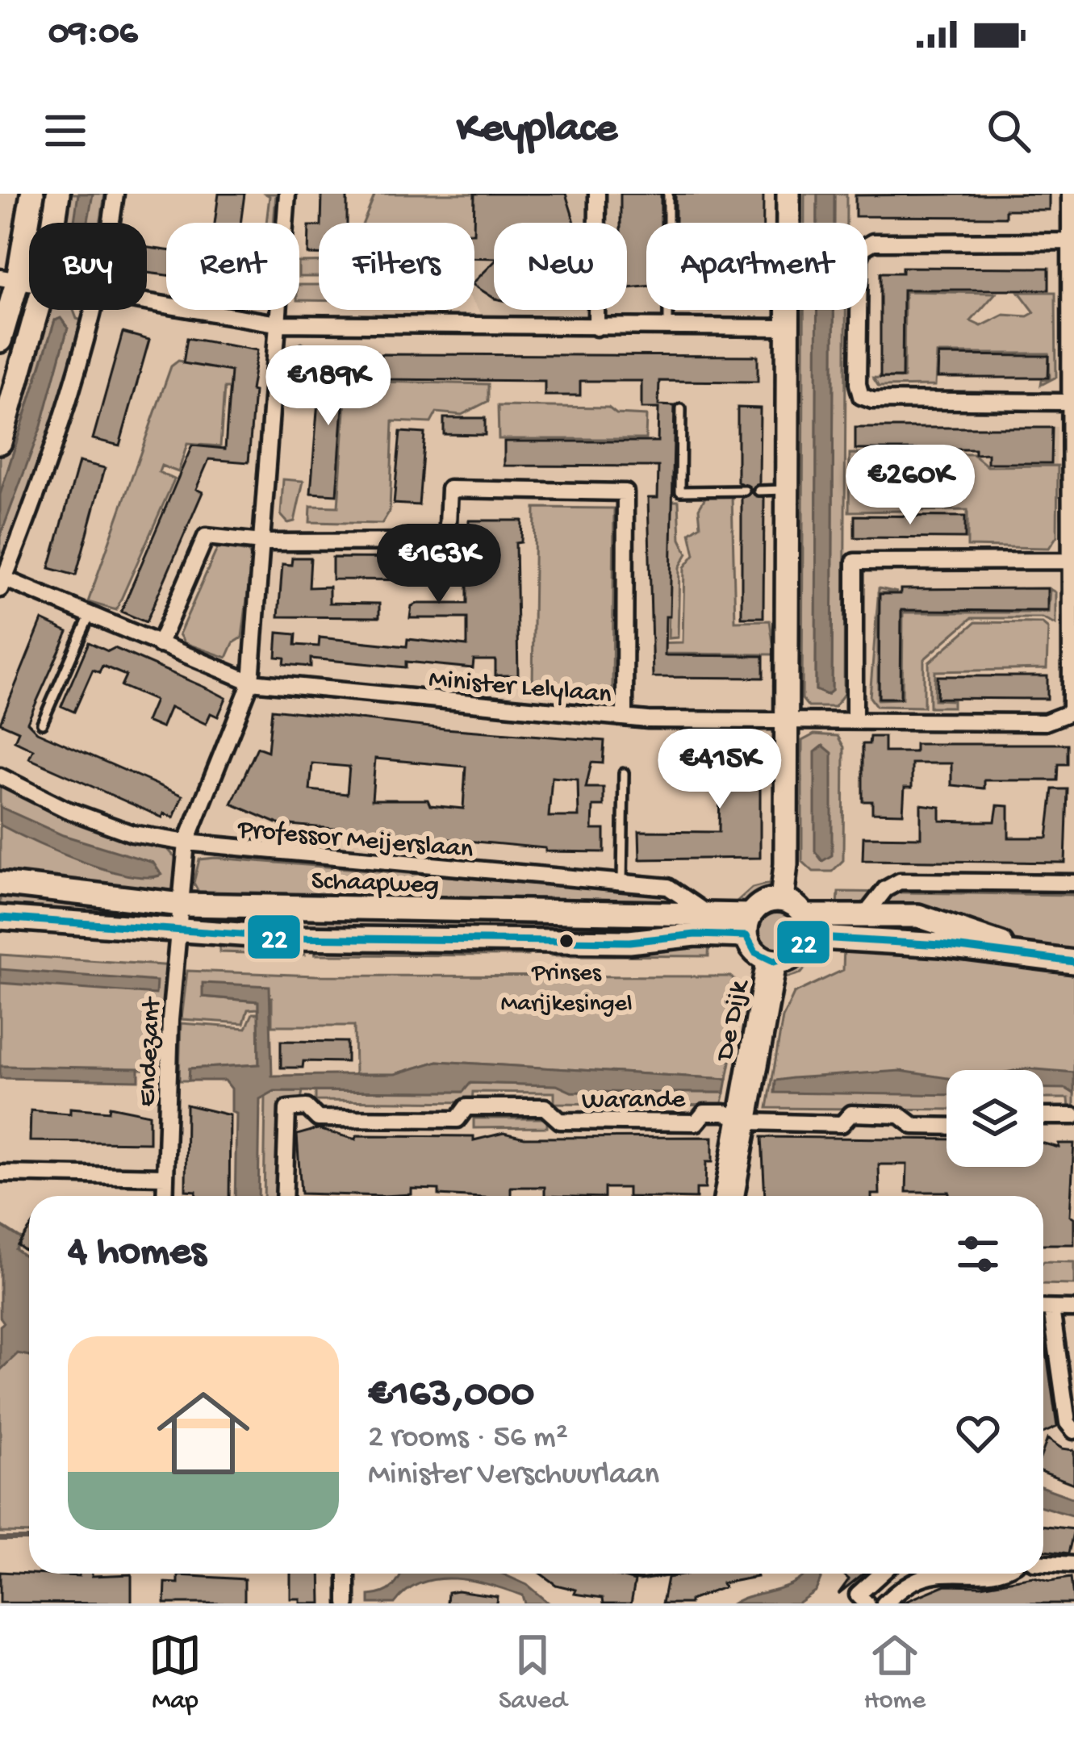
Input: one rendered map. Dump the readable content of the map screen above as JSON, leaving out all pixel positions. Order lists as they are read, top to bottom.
{
  "streets": {
    "street": [
      "Minister Lelylaan",
      "Professor Meijerslaan",
      "Schaapweg",
      "De Dijk",
      "Endezant",
      "Warande"
    ]
  },
  "crossings": [
    ["Minister Lelylaan", "Endezant"],
    ["Professor Meijerslaan", "Schaapweg"],
    ["Professor Meijerslaan", "Endezant"],
    ["Schaapweg", "De Dijk"],
    ["Schaapweg", "Endezant"],
    ["De Dijk", "Warande"]
  ],
  "places": ["Prinses Marijkesingel"],
  "lines": ["transit line 22"],
  "page": {
    "status": "09:06",
    "header": "Keyplace",
    "chip": [
      "Buy",
      "Rent",
      "Filters",
      "New",
      "Apartment"
    ],
    "price": [
      "€189K",
      "€260K",
      "€163K",
      "€415K"
    ],
    "heading": "4 homes",
    "list": [
      {
        "name": "€163,000",
        "note": "2 rooms · 56 m² · Minister Verschuurlaan"
      }
    ],
    "tabs": ["Map", "Saved", "Home"]
  }
}
